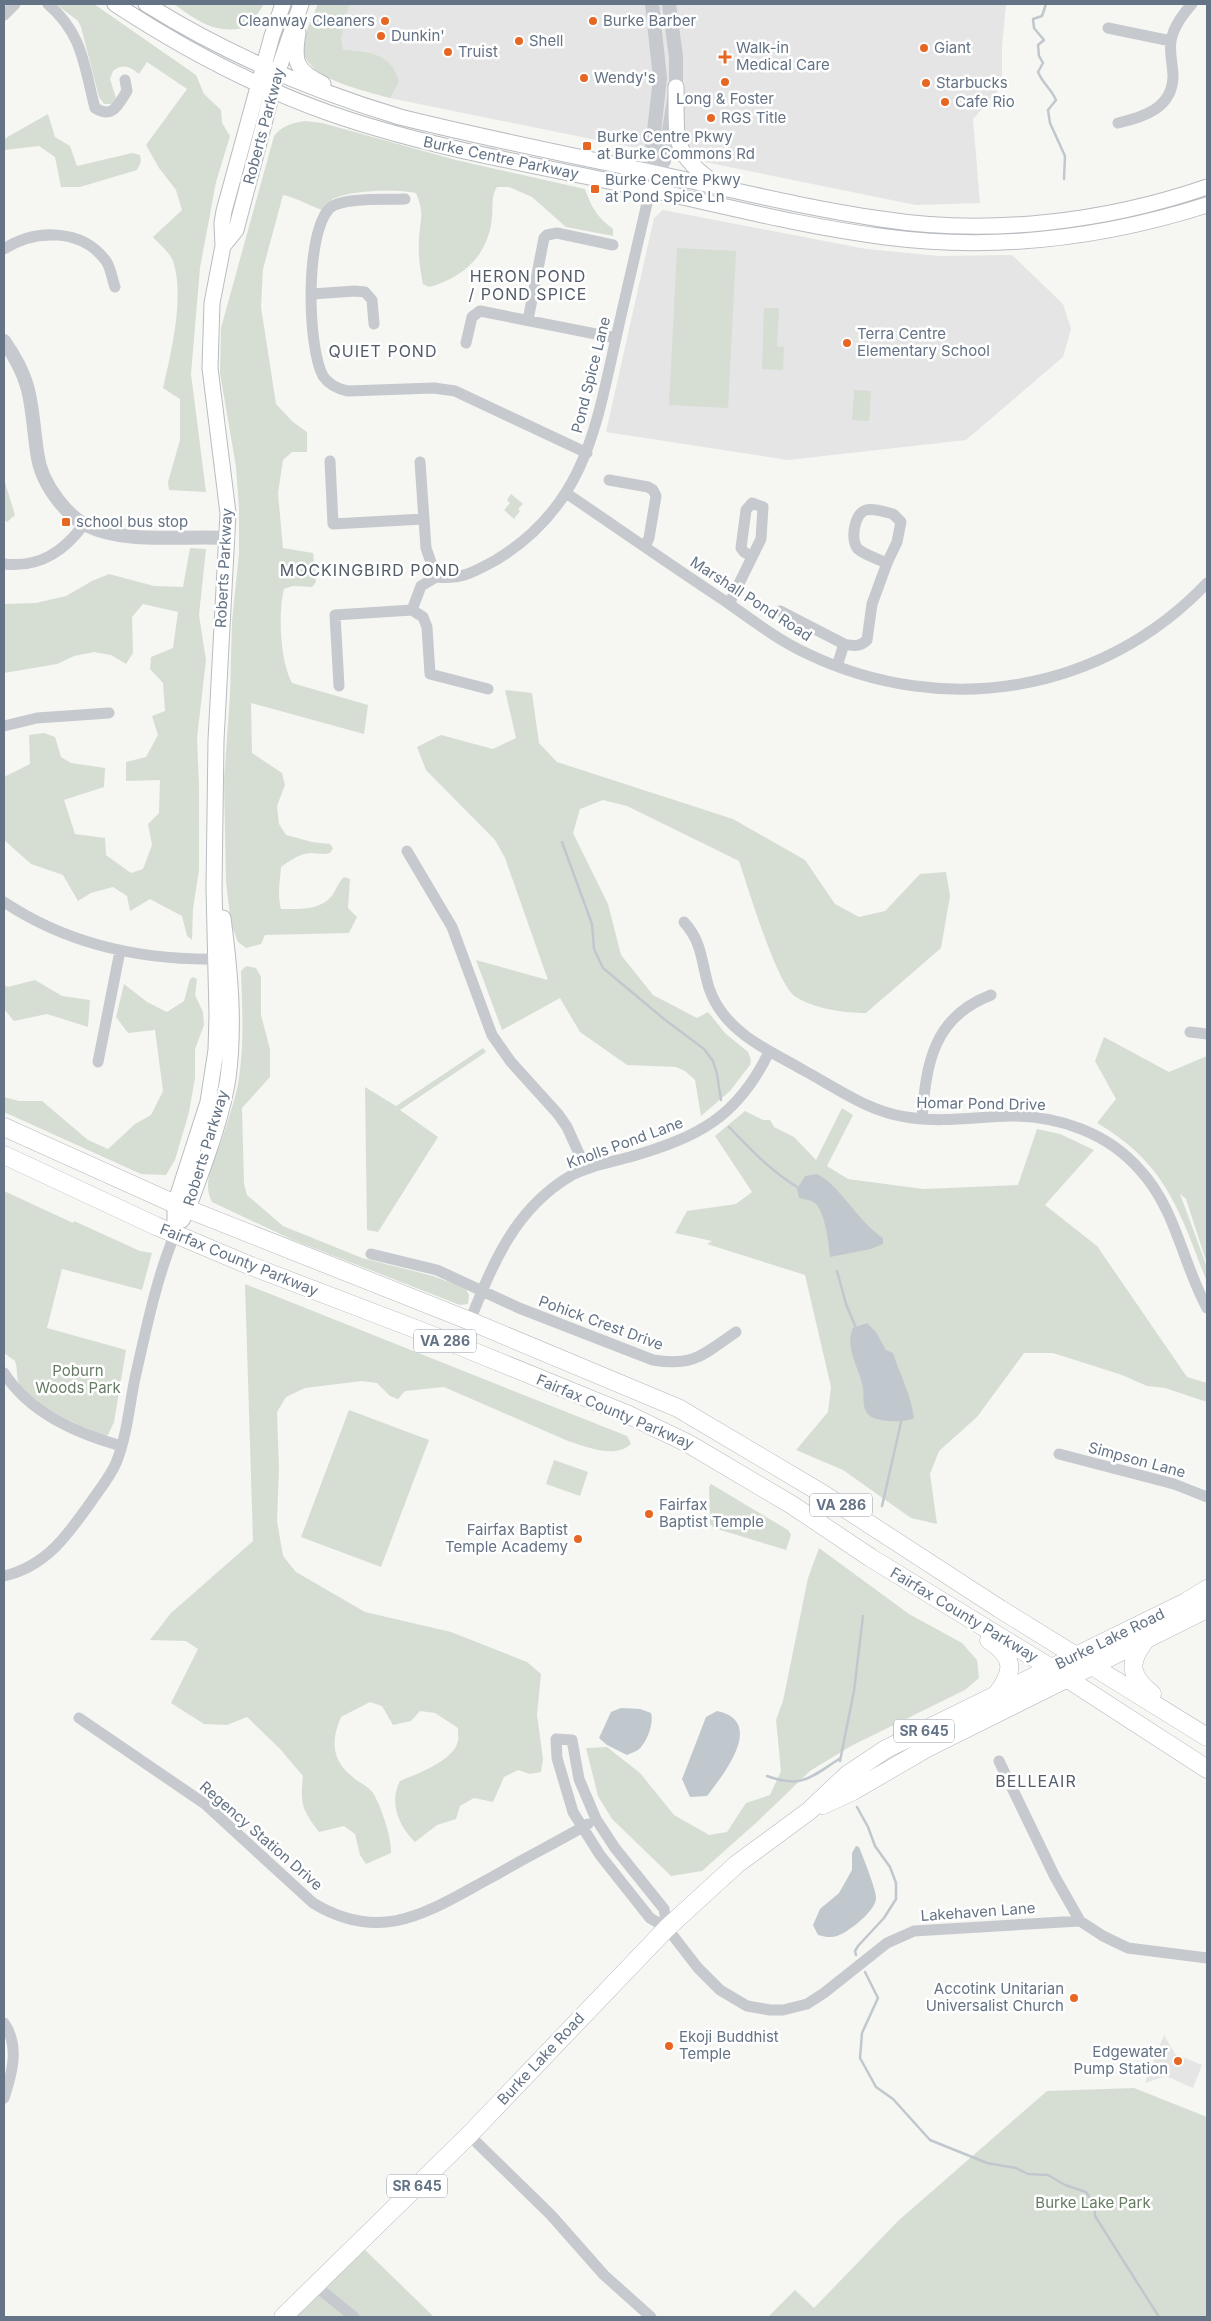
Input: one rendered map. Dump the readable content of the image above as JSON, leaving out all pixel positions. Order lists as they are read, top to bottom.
{
  "streets": {
    "main road": [
      "Roberts Parkway",
      "Burke Centre Parkway",
      "Fairfax County Parkway",
      "VA 286",
      "Burke Lake Road",
      "SR 645"
    ],
    "street": [
      "Pond Spice Lane",
      "Marshall Pond Road",
      "Homar Pond Drive",
      "Knolls Pond Lane",
      "Pohick Crest Drive",
      "Simpson Lane",
      "Regency Station Drive",
      "Lakehaven Lane"
    ]
  },
  "crossings": [
    ["Roberts Parkway", "Burke Centre Parkway"],
    ["Roberts Parkway", "Fairfax County Parkway"],
    ["Burke Centre Parkway", "Pond Spice Lane"],
    ["Pond Spice Lane", "Marshall Pond Road"],
    ["Homar Pond Drive", "Knolls Pond Lane"],
    ["Knolls Pond Lane", "Fairfax County Parkway"],
    ["Knolls Pond Lane", "Pohick Crest Drive"],
    ["Fairfax County Parkway", "Burke Lake Road"],
    ["Burke Lake Road", "Lakehaven Lane"]
  ],
  "districts": [
    "HERON POND / POND SPICE",
    "QUIET POND",
    "MOCKINGBIRD POND",
    "BELLEAIR"
  ],
  "parks": ["Poburn Woods Park", "Burke Lake Park"],
  "places": {
    "other": [
      "Cleanway Cleaners",
      "Burke Barber",
      "Dunkin'",
      "Shell",
      "Giant",
      "Truist",
      "Wendy's",
      "Long & Foster",
      "Starbucks",
      "Cafe Rio",
      "RGS Title",
      "Terra Centre Elementary School",
      "Fairfax Baptist Temple",
      "Fairfax Baptist Temple Academy",
      "Accotink Unitarian Universalist Church",
      "Ekoji Buddhist Temple",
      "Edgewater Pump Station"
    ],
    "health": ["Walk-in Medical Care"],
    "transit": ["Burke Centre Pkwy at Burke Commons Rd", "Burke Centre Pkwy at Pond Spice Ln", "school bus stop"]
  }
}
